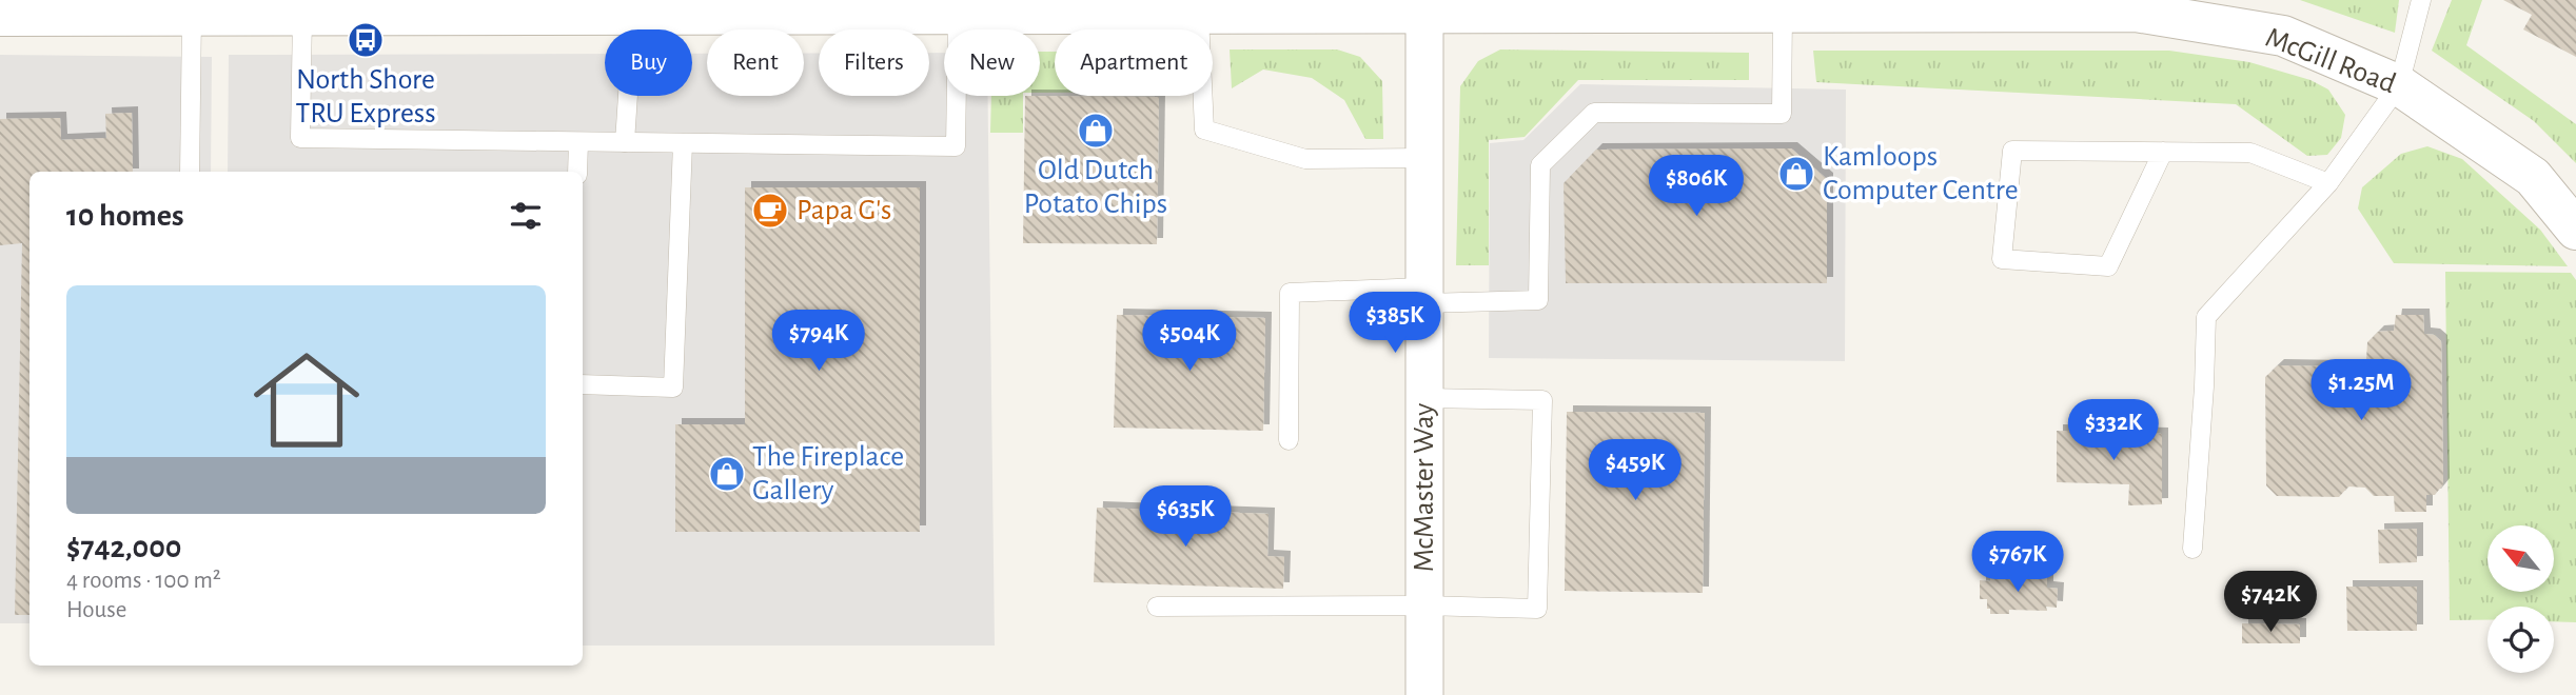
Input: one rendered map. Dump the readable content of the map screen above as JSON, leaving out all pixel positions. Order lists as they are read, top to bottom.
{
  "streets": {
    "street": ["McGill Road", "McMaster Way"]
  },
  "crossings": [
    ["McGill Road", "McMaster Way"]
  ],
  "places": {
    "bus stop": ["North Shore TRU Express"],
    "shop": ["Old Dutch Potato Chips", "Kamloops Computer Centre", "The Fireplace Gallery"],
    "cafe": ["Papa G's"]
  },
  "north": "top left",
  "page": {
    "chip": [
      "Buy",
      "Rent",
      "Filters",
      "New",
      "Apartment"
    ],
    "price": [
      "$806K",
      "$385K",
      "$794K",
      "$504K",
      "$1.25M",
      "$332K",
      "$459K",
      "$635K",
      "$767K",
      "$742K"
    ],
    "heading": "10 homes",
    "list": [
      {
        "name": "$742,000",
        "note": "4 rooms · 100 m² · House"
      }
    ]
  }
}
